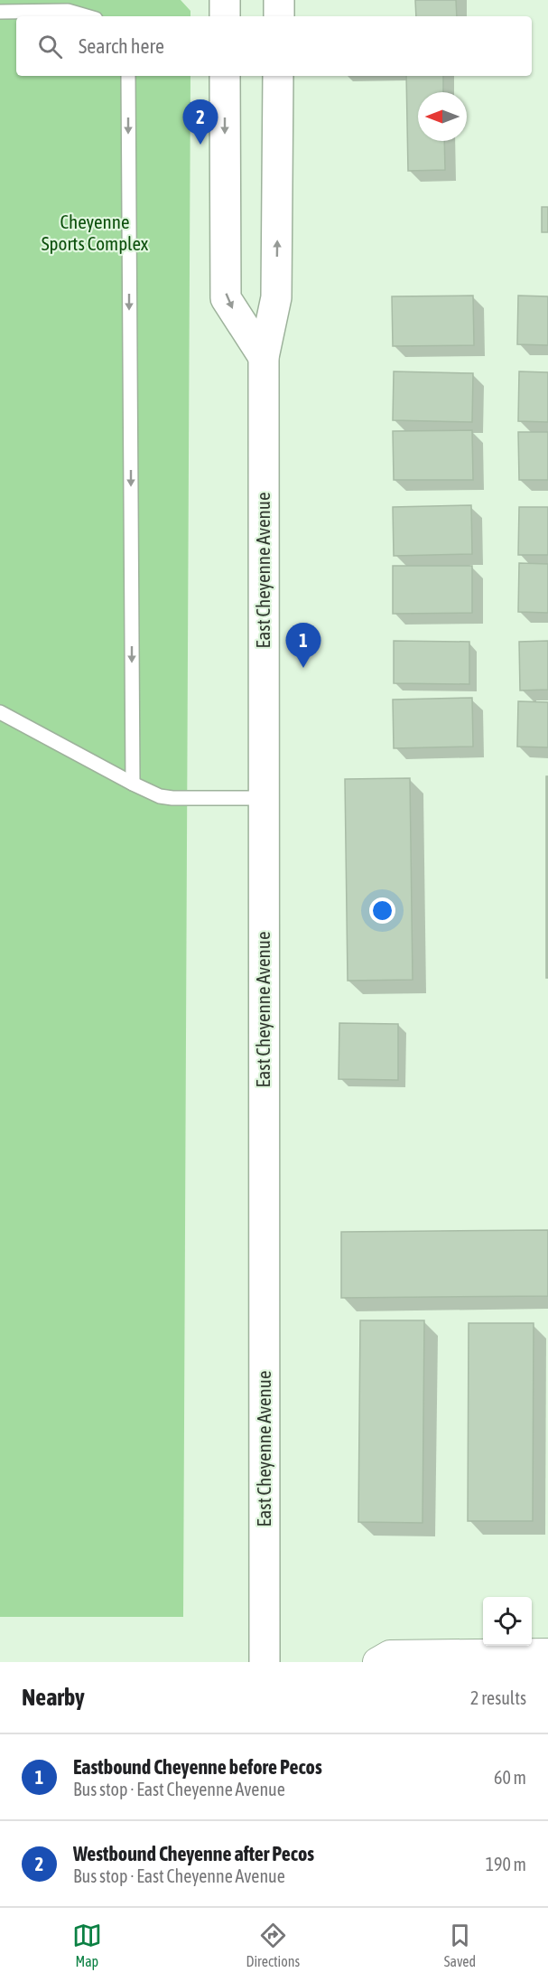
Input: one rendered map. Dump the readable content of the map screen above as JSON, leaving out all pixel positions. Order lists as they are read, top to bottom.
{
  "streets": {
    "main road": ["East Cheyenne Avenue"]
  },
  "parks": ["Cheyenne Sports Complex"],
  "north": "left",
  "page": {
    "search": "Search here",
    "pins": ["2", "1"],
    "heading": ["Nearby", "2 results"],
    "list": [
      {
        "mark": "1",
        "name": "Eastbound Cheyenne before Pecos",
        "note": "Bus stop · East Cheyenne Avenue",
        "value": "60 m"
      },
      {
        "mark": "2",
        "name": "Westbound Cheyenne after Pecos",
        "note": "Bus stop · East Cheyenne Avenue",
        "value": "190 m"
      }
    ],
    "nav": ["Map", "Directions", "Saved"]
  }
}
